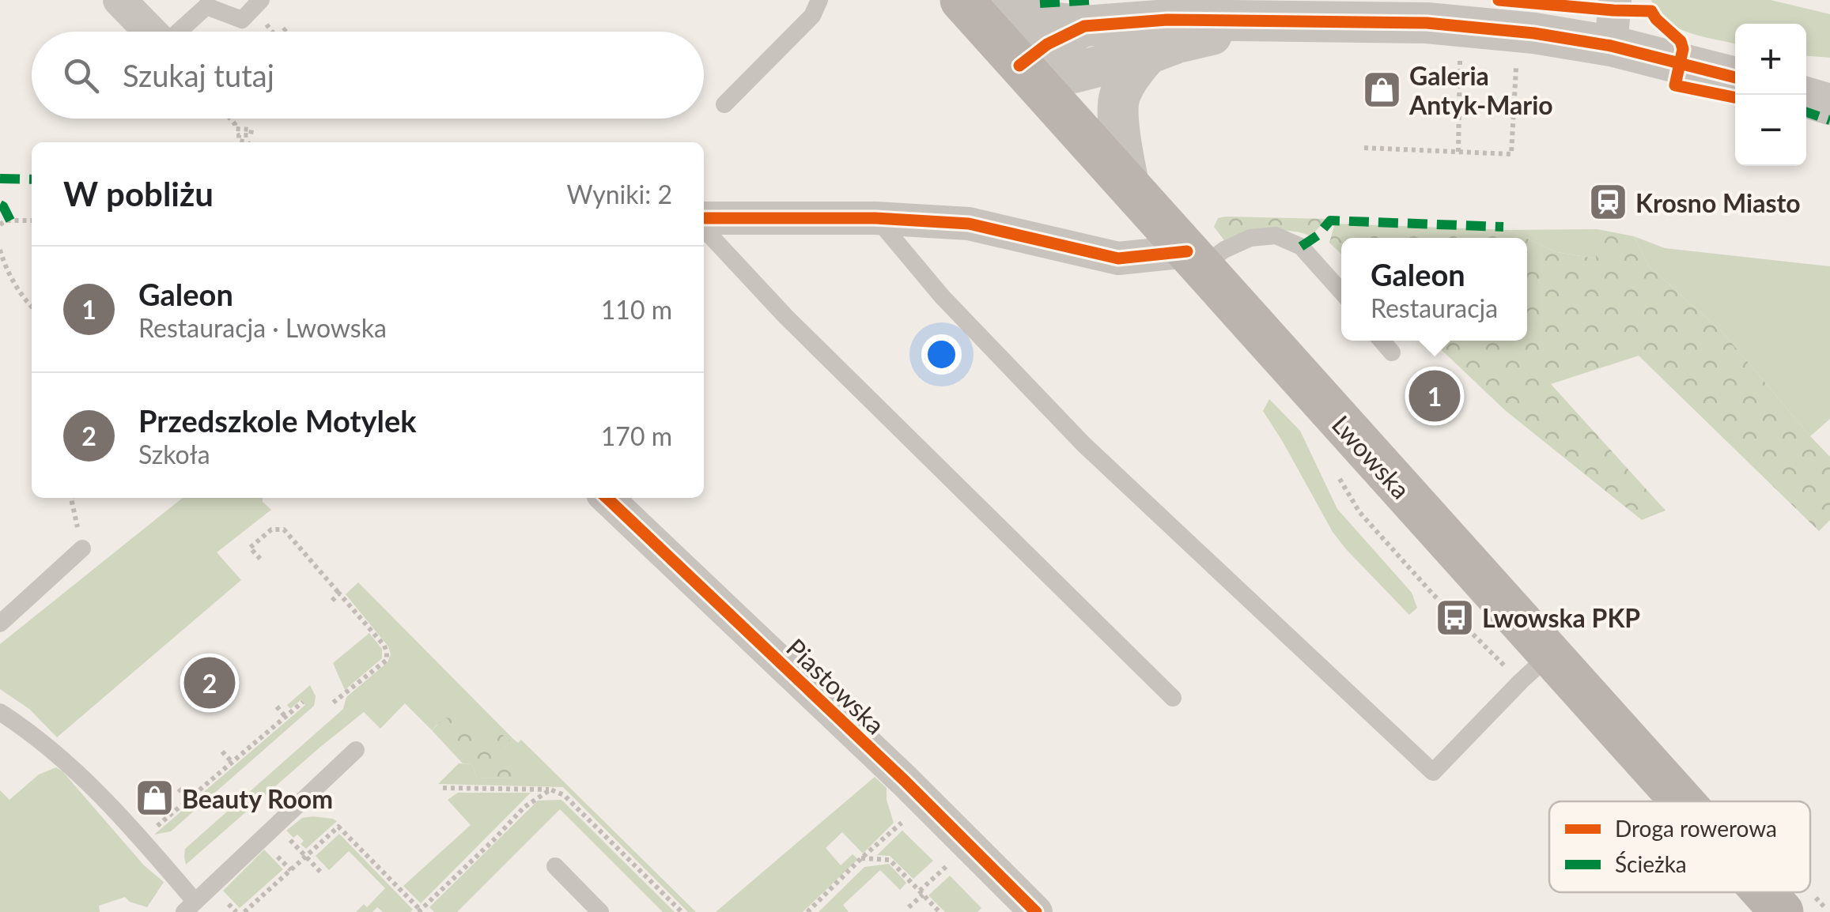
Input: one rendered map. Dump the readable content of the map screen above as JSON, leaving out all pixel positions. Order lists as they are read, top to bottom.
{
  "streets": {
    "main road": ["Lwowska"],
    "street": ["Piastowska"]
  },
  "places": {
    "shop": ["Galeria Antyk-Mario", "Beauty Room"],
    "station": ["Krosno Miasto"],
    "bus stop": ["Lwowska PKP"]
  },
  "legend": ["Droga rowerowa", "Ścieżka"],
  "page": {
    "map_buttons": ["+", "−"],
    "search": "Szukaj tutaj",
    "heading": ["W pobliżu", "Wyniki: 2"],
    "popup": ["Galeon", "Restauracja"],
    "list": [
      {
        "mark": "1",
        "name": "Galeon",
        "note": "Restauracja · Lwowska",
        "value": "110 m"
      },
      {
        "mark": "2",
        "name": "Przedszkole Motylek",
        "note": "Szkoła",
        "value": "170 m"
      }
    ],
    "pins": ["1", "2"]
  }
}
